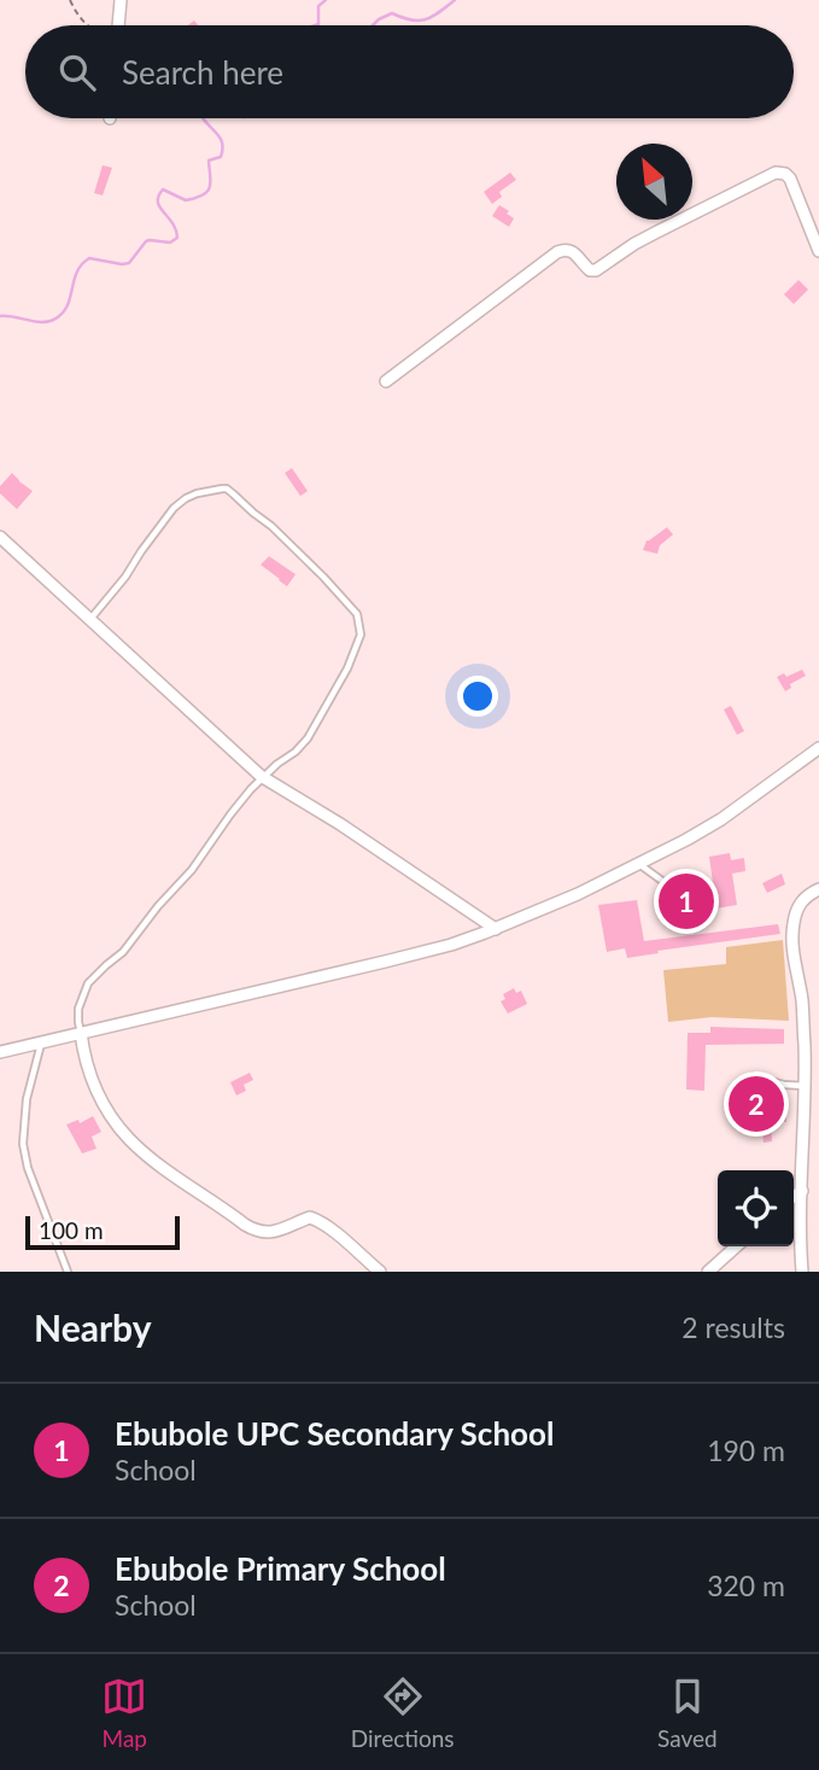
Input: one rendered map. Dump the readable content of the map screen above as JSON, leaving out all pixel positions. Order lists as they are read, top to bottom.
{
  "scale_bar": "100 m",
  "north": "top left",
  "page": {
    "search": "Search here",
    "pins": ["1", "2"],
    "scale": "100 m",
    "heading": ["Nearby", "2 results"],
    "list": [
      {
        "mark": "1",
        "name": "Ebubole UPC Secondary School",
        "note": "School",
        "value": "190 m"
      },
      {
        "mark": "2",
        "name": "Ebubole Primary School",
        "note": "School",
        "value": "320 m"
      }
    ],
    "nav": ["Map", "Directions", "Saved"]
  }
}
